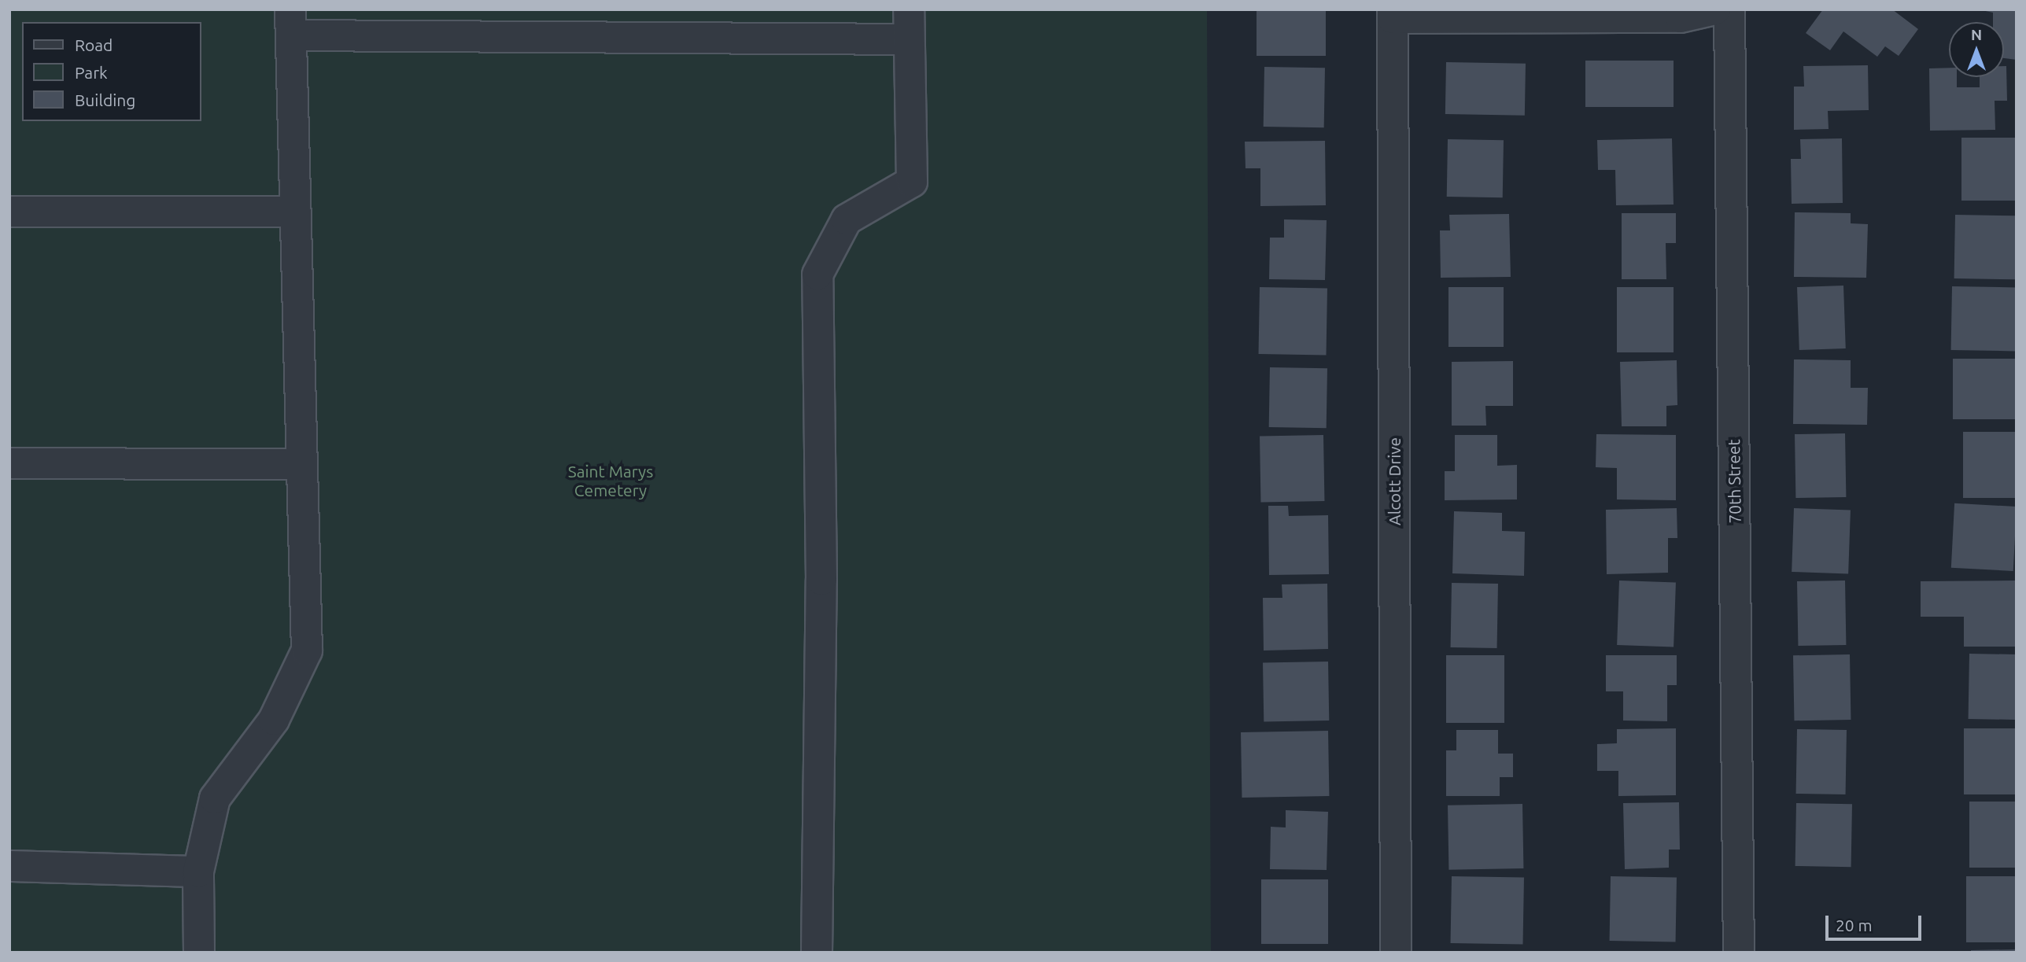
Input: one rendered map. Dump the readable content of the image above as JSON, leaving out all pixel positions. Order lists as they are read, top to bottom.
{
  "streets": {
    "street": ["Alcott Drive", "70th Street"]
  },
  "parks": ["Saint Marys Cemetery"],
  "legend": ["Road", "Park", "Building"],
  "scale_bar": "20 m",
  "north": "top"
}
